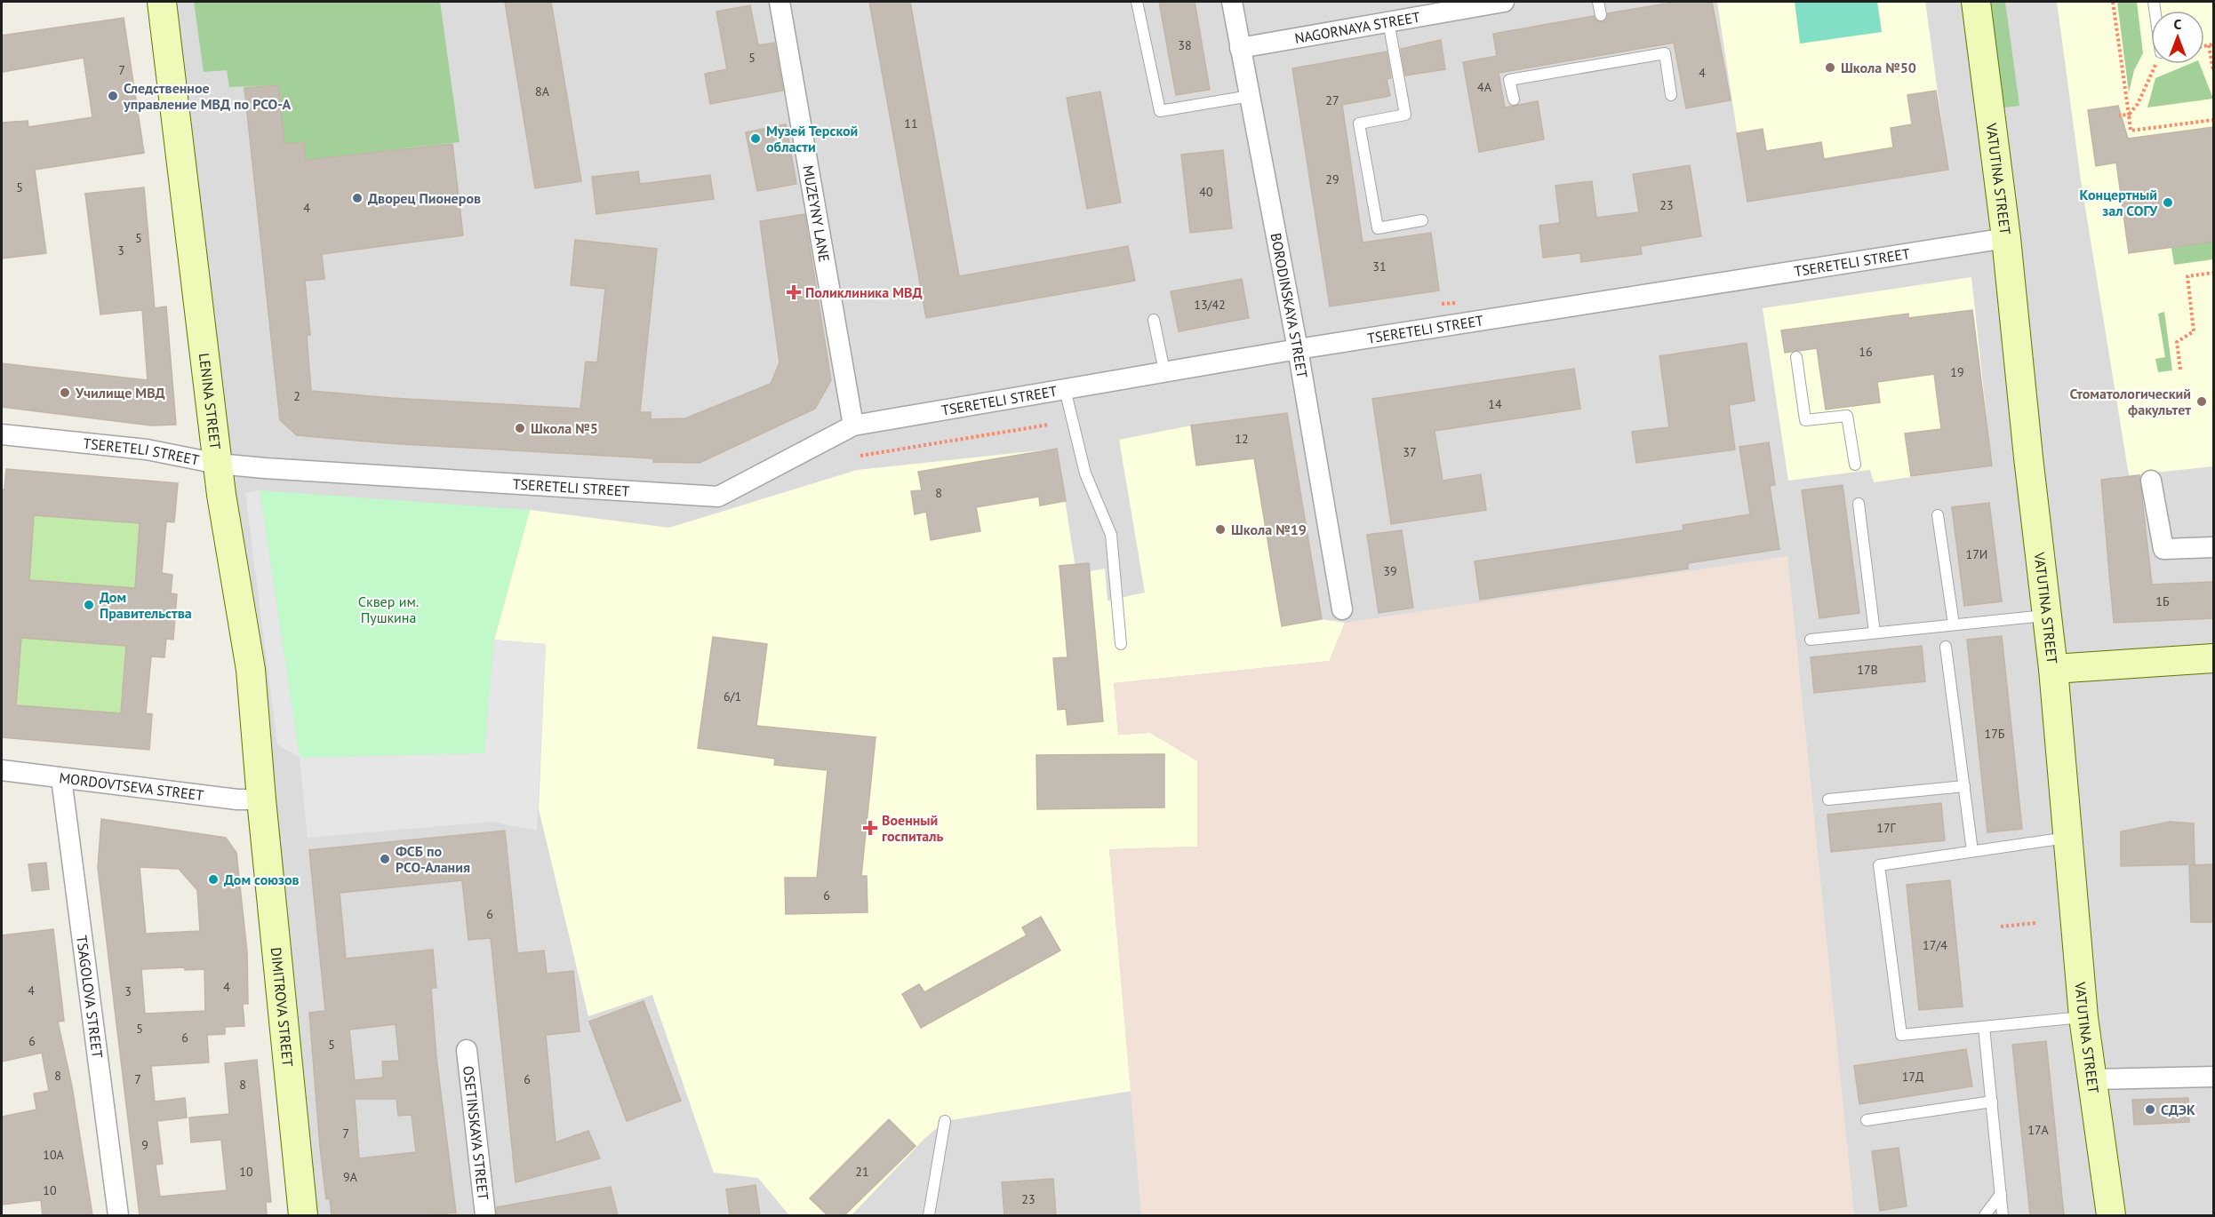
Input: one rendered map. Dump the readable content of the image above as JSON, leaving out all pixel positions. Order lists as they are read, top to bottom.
{
  "streets": {
    "main road": ["VATUTINA STREET", "LENINA STREET", "DIMITROVA STREET"],
    "street": [
      "NAGORNAYA STREET",
      "MUZEYNY LANE",
      "TSERETELI STREET",
      "BORODINSKAYA STREET",
      "MORDOVTSEVA STREET",
      "TSAGOLOVA STREET",
      "OSETINSKAYA STREET"
    ]
  },
  "crossings": [
    ["NAGORNAYA STREET", "BORODINSKAYA STREET"],
    ["VATUTINA STREET", "TSERETELI STREET"],
    ["MUZEYNY LANE", "TSERETELI STREET"],
    ["TSERETELI STREET", "BORODINSKAYA STREET"],
    ["TSERETELI STREET", "LENINA STREET"],
    ["LENINA STREET", "MORDOVTSEVA STREET"],
    ["LENINA STREET", "DIMITROVA STREET"],
    ["MORDOVTSEVA STREET", "TSAGOLOVA STREET"],
    ["MORDOVTSEVA STREET", "DIMITROVA STREET"]
  ],
  "parks": ["Сквер им. Пушкина"],
  "places": {
    "other": [
      "Школа №50",
      "Следственное управление МВД по РСО-А",
      "Музей Терской области",
      "Дворец Пионеров",
      "Концертный зал СОГУ",
      "Училище МВД",
      "Стоматологический факультет",
      "Школа №5",
      "Школа №19",
      "Дом Правительства",
      "ФСБ по РСО-Алания",
      "Дом союзов",
      "СДЭК"
    ],
    "health": ["Поликлиника МВД", "Военный госпиталь"]
  },
  "house_numbers": [
    "38",
    "5",
    "7",
    "4",
    "4А",
    "8А",
    "27",
    "11",
    "29",
    "5",
    "40",
    "23",
    "4",
    "5",
    "3",
    "31",
    "13/42",
    "16",
    "19",
    "2",
    "14",
    "12",
    "37",
    "8",
    "17И",
    "39",
    "1Б",
    "17В",
    "6/1",
    "17Б",
    "17Г",
    "6",
    "6",
    "17/4",
    "4",
    "4",
    "3",
    "5",
    "6",
    "6",
    "5",
    "8",
    "17Д",
    "7",
    "6",
    "8",
    "17А",
    "7",
    "9",
    "10А",
    "10",
    "21",
    "9А",
    "10",
    "23"
  ],
  "north": "top"
}
